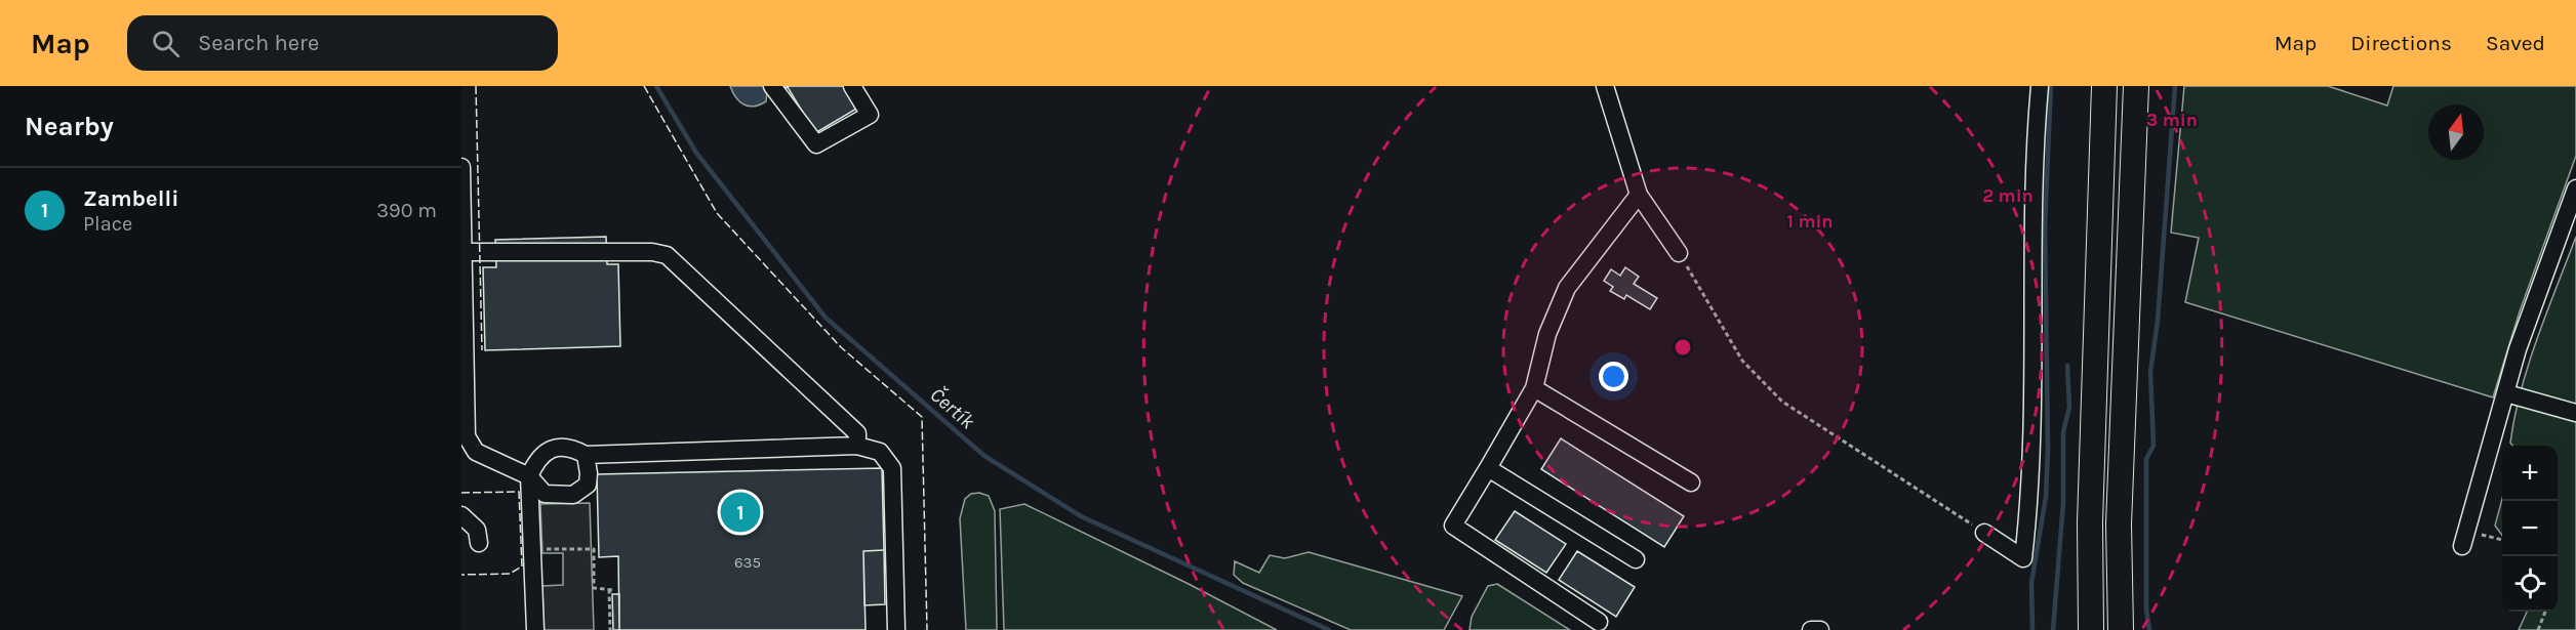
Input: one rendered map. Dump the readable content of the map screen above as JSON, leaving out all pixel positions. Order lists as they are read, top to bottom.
{
  "water": ["Čertík"],
  "house_numbers": ["635"],
  "north": "top",
  "page": {
    "header": "Map",
    "search": "Search here",
    "nav": ["Map", "Directions", "Saved"],
    "heading": "Nearby",
    "list": [
      {
        "mark": "1",
        "name": "Zambelli",
        "note": "Place",
        "value": "390 m"
      }
    ],
    "map_buttons": ["+", "−"],
    "pins": "1"
  },
  "rings": ["3 min", "2 min", "1 min"]
}
